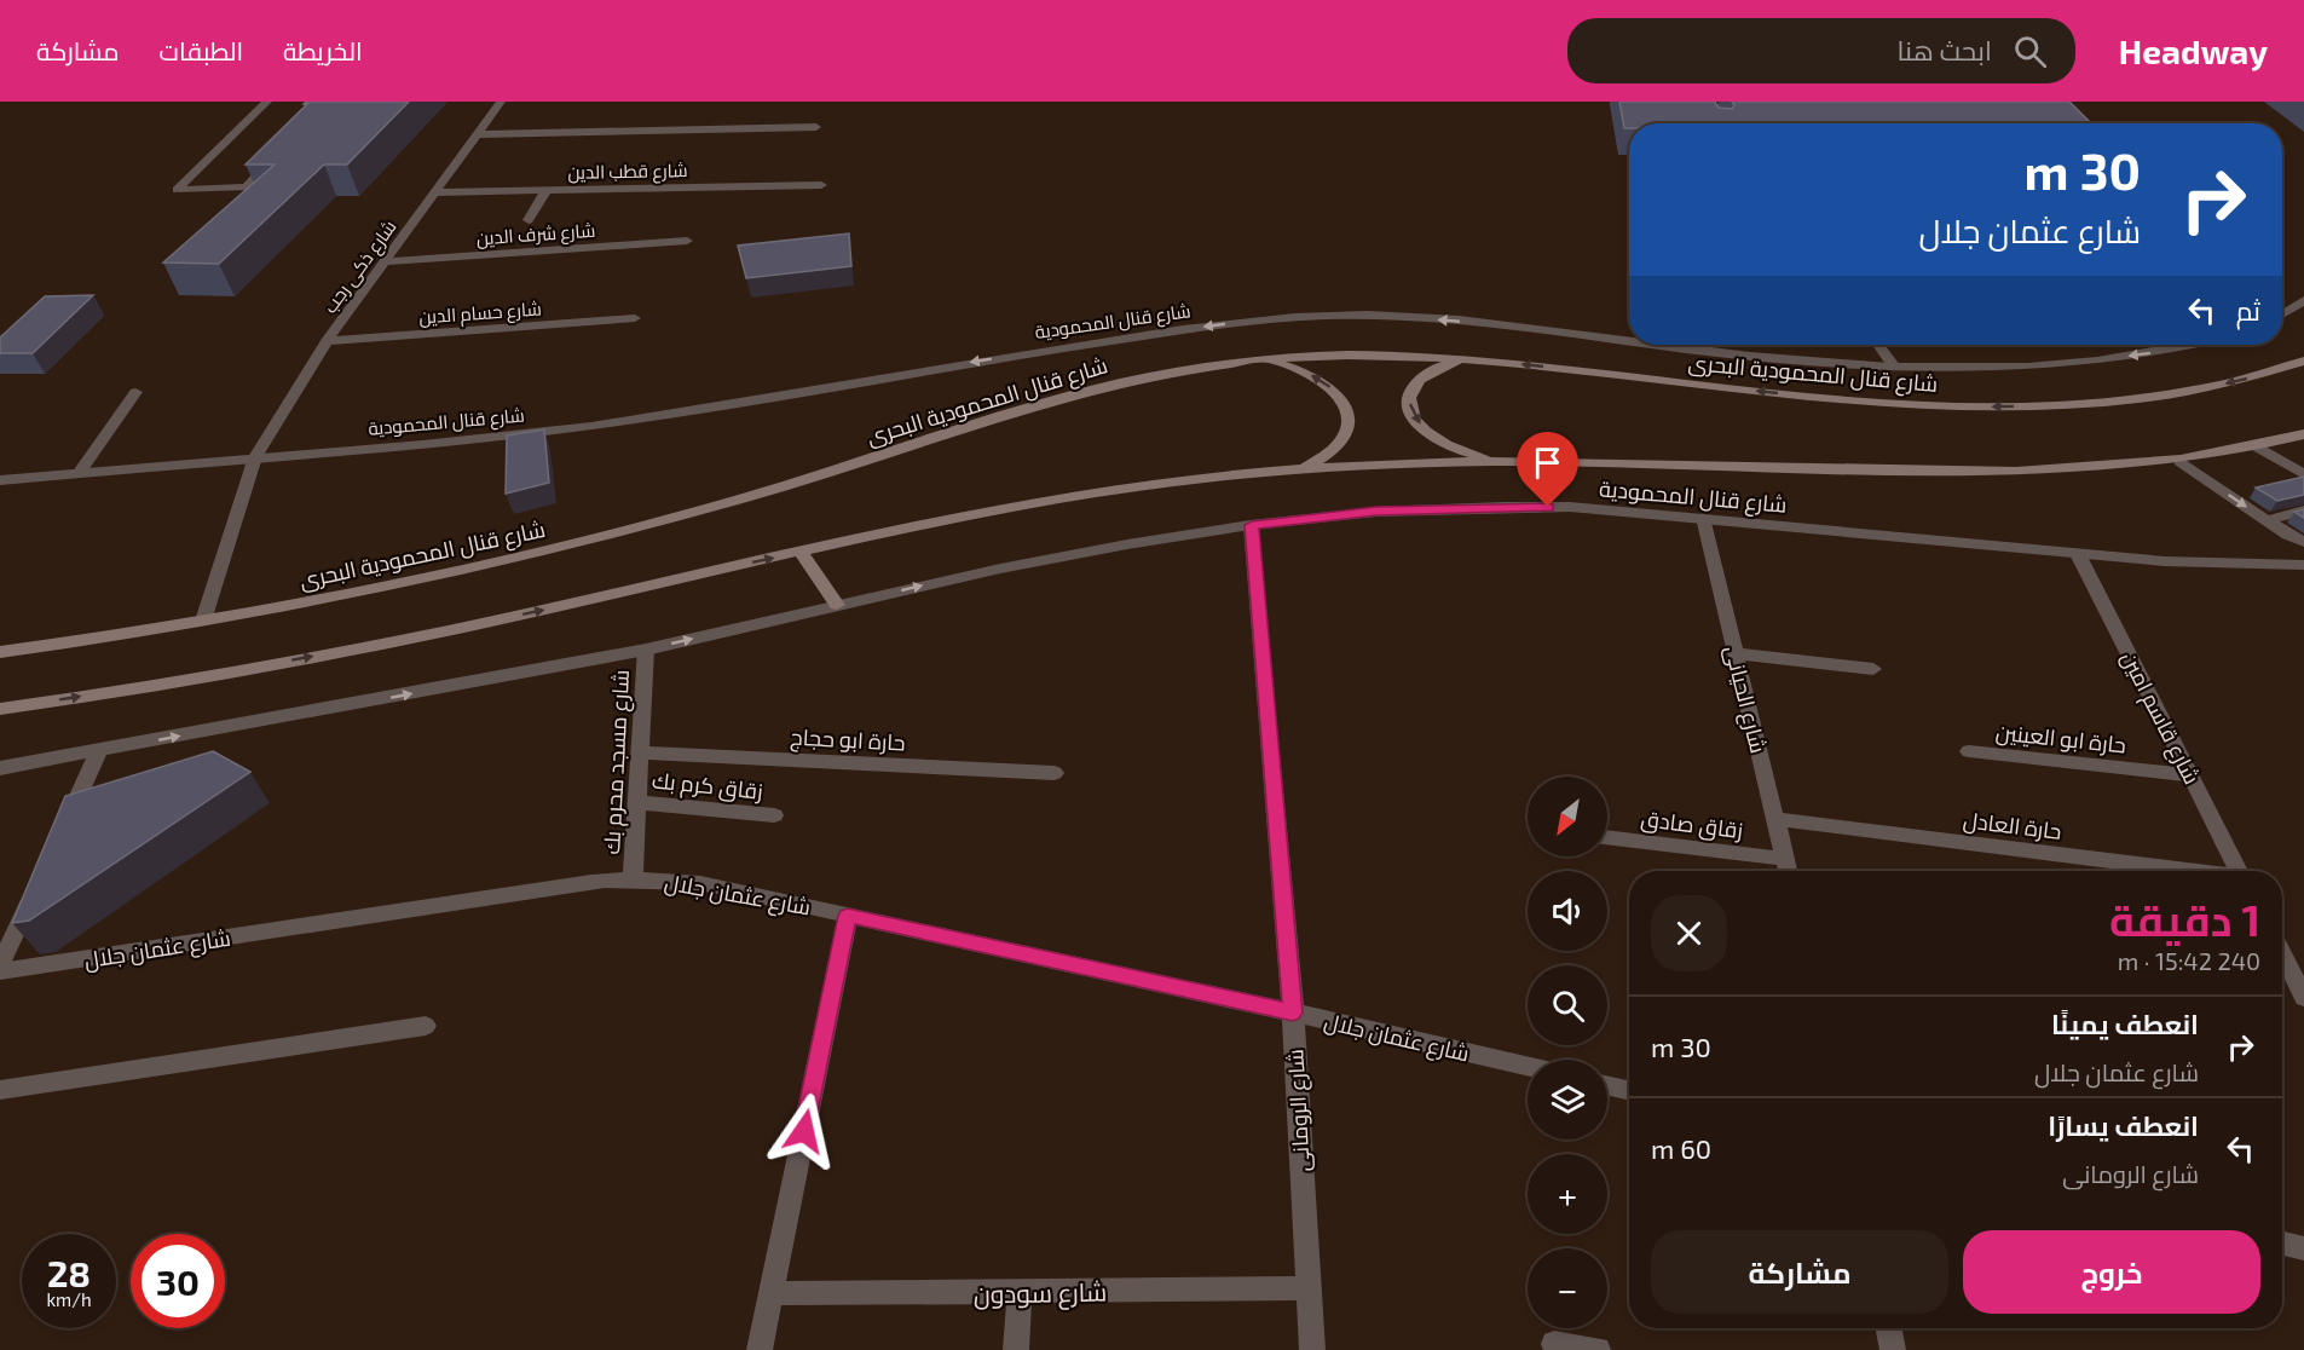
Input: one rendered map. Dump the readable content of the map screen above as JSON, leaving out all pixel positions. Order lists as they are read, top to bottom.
{
  "streets": {
    "main road": ["شارع قنال المحمودية البحرى"],
    "street": [
      "شارع قطب الدين",
      "شارع شرف الدين",
      "شارع ذكى رجب",
      "شارع حسام الدين",
      "شارع قنال المحمودية",
      "شارع الحيانى",
      "شارع قاسم امين",
      "حارة ابو العينين",
      "حارة ابو حجاج",
      "شارع مسجد محرم بك",
      "زقاق كرم بك",
      "زقاق صادق",
      "حارة العادل",
      "شارع عثمان جلال",
      "شارع الرومانى",
      "شارع سودون"
    ]
  },
  "crossings": [
    ["شارع قطب الدين", "شارع ذكى رجب"],
    ["شارع شرف الدين", "شارع ذكى رجب"],
    ["شارع ذكى رجب", "شارع حسام الدين"],
    ["شارع ذكى رجب", "شارع قنال المحمودية"],
    ["شارع ذكى رجب", "شارع قنال المحمودية البحرى"],
    ["شارع قنال المحمودية", "شارع الحيانى"],
    ["شارع قنال المحمودية", "شارع قاسم امين"],
    ["شارع قنال المحمودية", "شارع مسجد محرم بك"],
    ["شارع قنال المحمودية", "شارع الرومانى"],
    ["شارع الحيانى", "زقاق صادق"],
    ["شارع الحيانى", "حارة العادل"],
    ["شارع قاسم امين", "حارة ابو العينين"],
    ["حارة ابو حجاج", "شارع مسجد محرم بك"],
    ["شارع مسجد محرم بك", "زقاق كرم بك"],
    ["شارع مسجد محرم بك", "شارع عثمان جلال"],
    ["شارع عثمان جلال", "شارع الرومانى"],
    ["شارع الرومانى", "شارع سودون"]
  ],
  "north": "bottom left",
  "page": {
    "header": "Headway",
    "search": "ابحث هنا",
    "nav": ["الخريطة", "الطبقات", "مشاركة"],
    "turn": ["30 m", "شارع عثمان جلال"],
    "then": "ثم",
    "map_buttons": ["+", "−"],
    "heading": ["1 دقيقة", "240 m · 15:42"],
    "list": [
      {
        "name": "انعطف يمينًا",
        "note": "شارع عثمان جلال",
        "value": "30 m"
      },
      {
        "name": "انعطف يسارًا",
        "note": "شارع الرومانى",
        "value": "60 m"
      }
    ],
    "buttons": ["خروج", "مشاركة"],
    "speed": "28 km/h",
    "limit": "30"
  }
}
